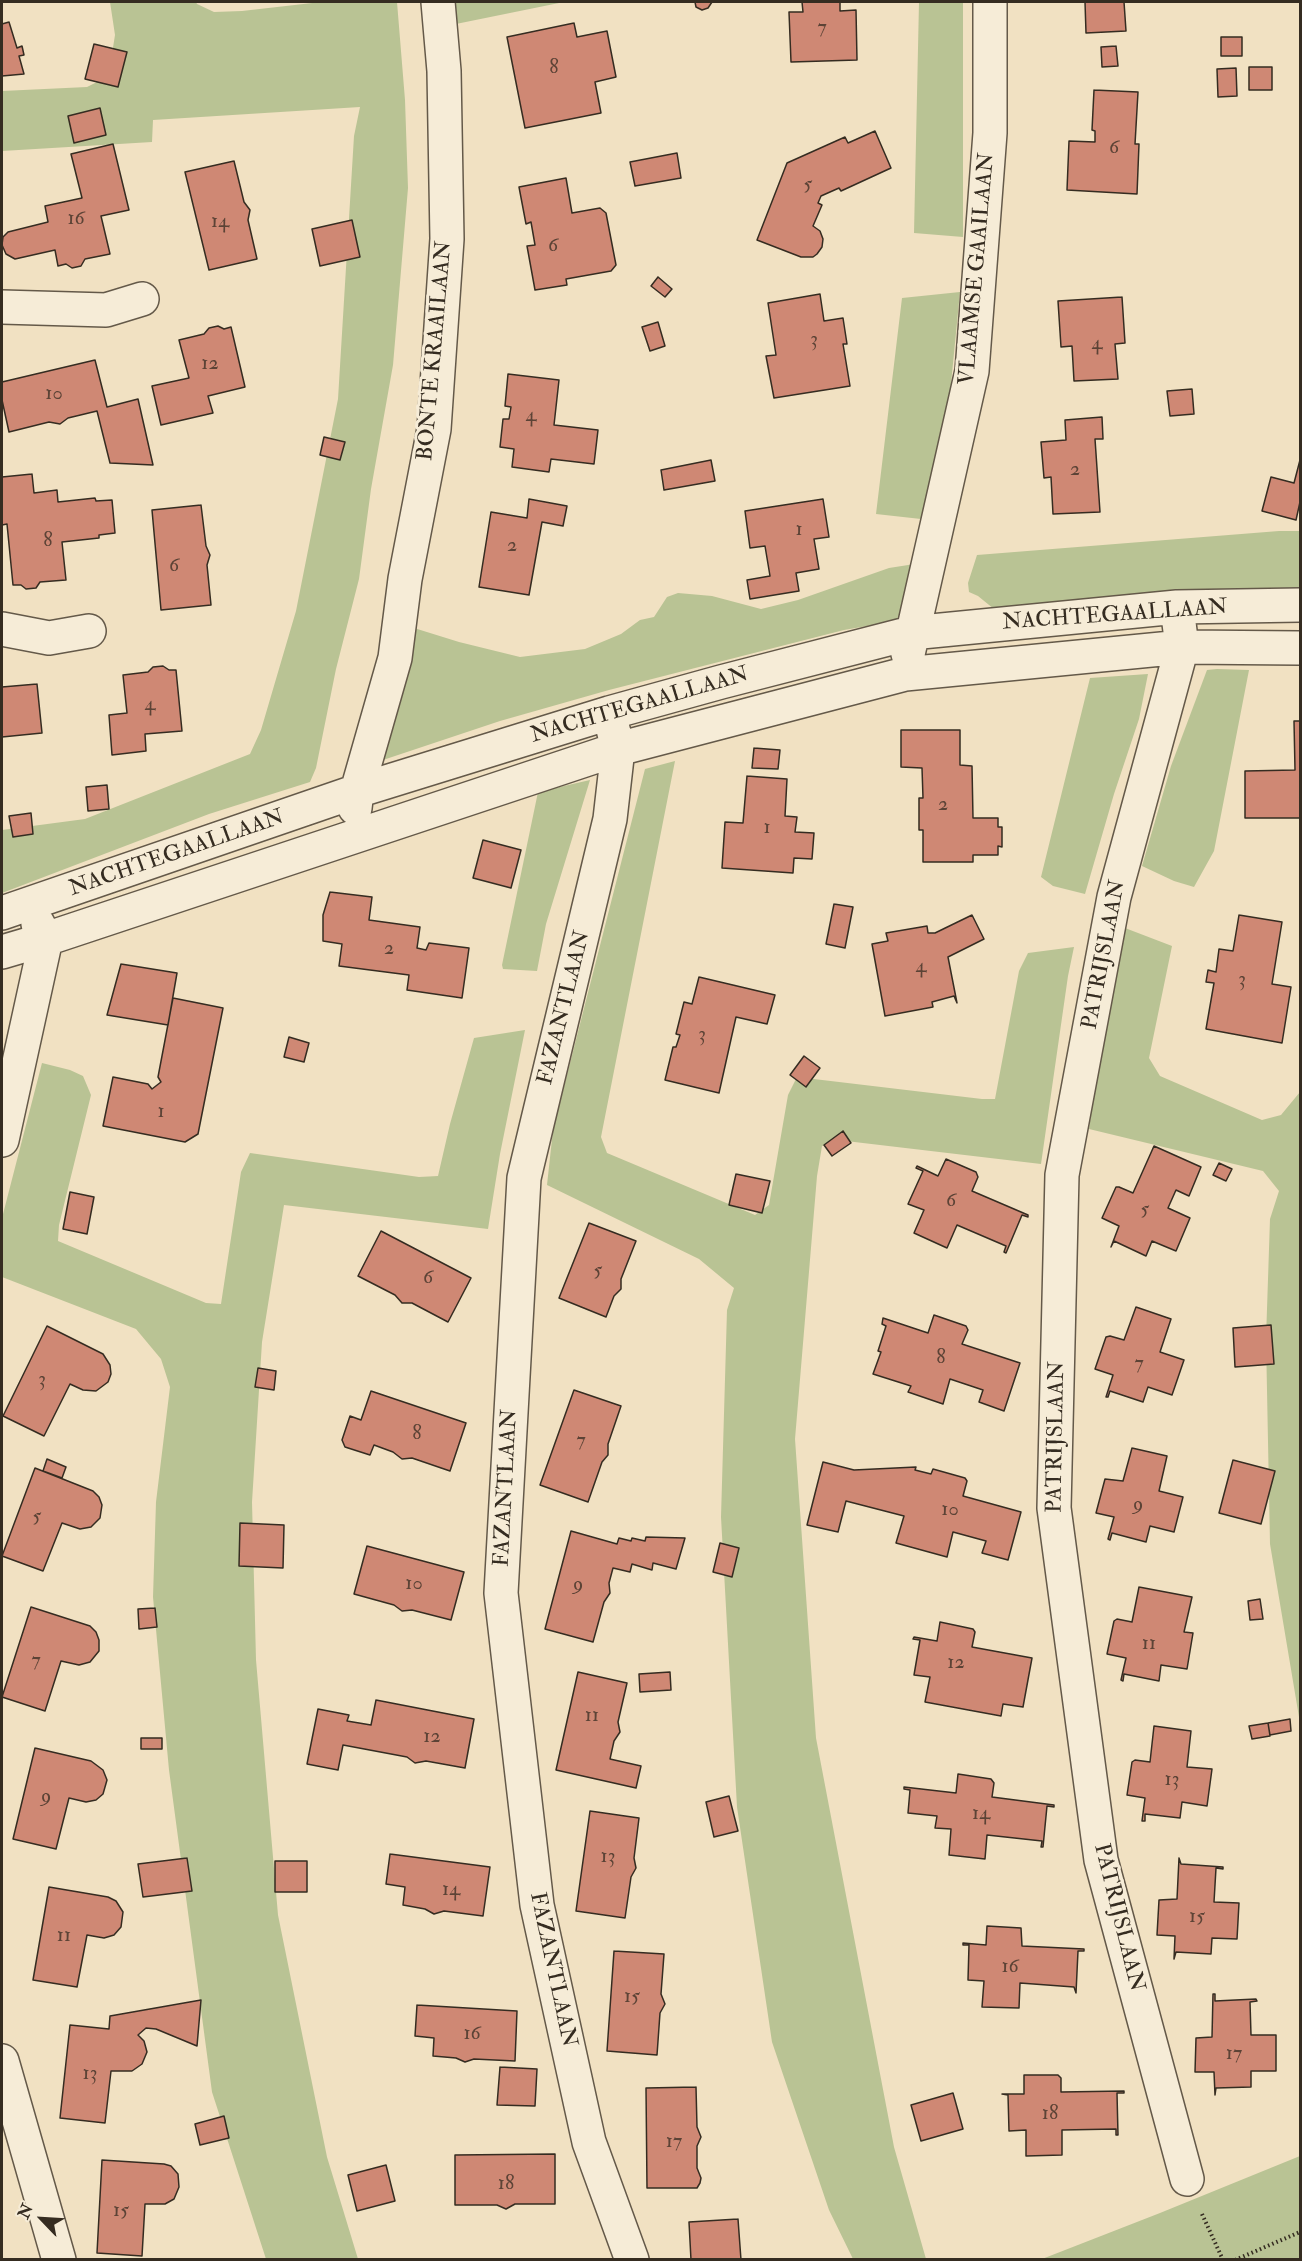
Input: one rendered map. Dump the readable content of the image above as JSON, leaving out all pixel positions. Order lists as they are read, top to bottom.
{
  "streets": {
    "street": [
      "VLAAMSE GAAILAAN",
      "BONTE KRAAILAAN",
      "NACHTEGAALLAAN",
      "PATRIJSLAAN",
      "FAZANTLAAN"
    ]
  },
  "crossings": [
    ["VLAAMSE GAAILAAN", "NACHTEGAALLAAN"],
    ["BONTE KRAAILAAN", "NACHTEGAALLAAN"],
    ["NACHTEGAALLAAN", "PATRIJSLAAN"],
    ["NACHTEGAALLAAN", "FAZANTLAAN"]
  ],
  "house_numbers": [
    "7",
    "8",
    "6",
    "5",
    "16",
    "14",
    "6",
    "3",
    "4",
    "12",
    "10",
    "4",
    "2",
    "1",
    "8",
    "2",
    "6",
    "4",
    "2",
    "1",
    "2",
    "4",
    "3",
    "3",
    "1",
    "6",
    "5",
    "5",
    "6",
    "8",
    "7",
    "3",
    "8",
    "7",
    "9",
    "10",
    "5",
    "10",
    "9",
    "11",
    "7",
    "12",
    "11",
    "12",
    "13",
    "9",
    "14",
    "13",
    "14",
    "15",
    "11",
    "16",
    "15",
    "16",
    "17",
    "13",
    "18",
    "17",
    "18",
    "15"
  ],
  "north": "top left"
}
